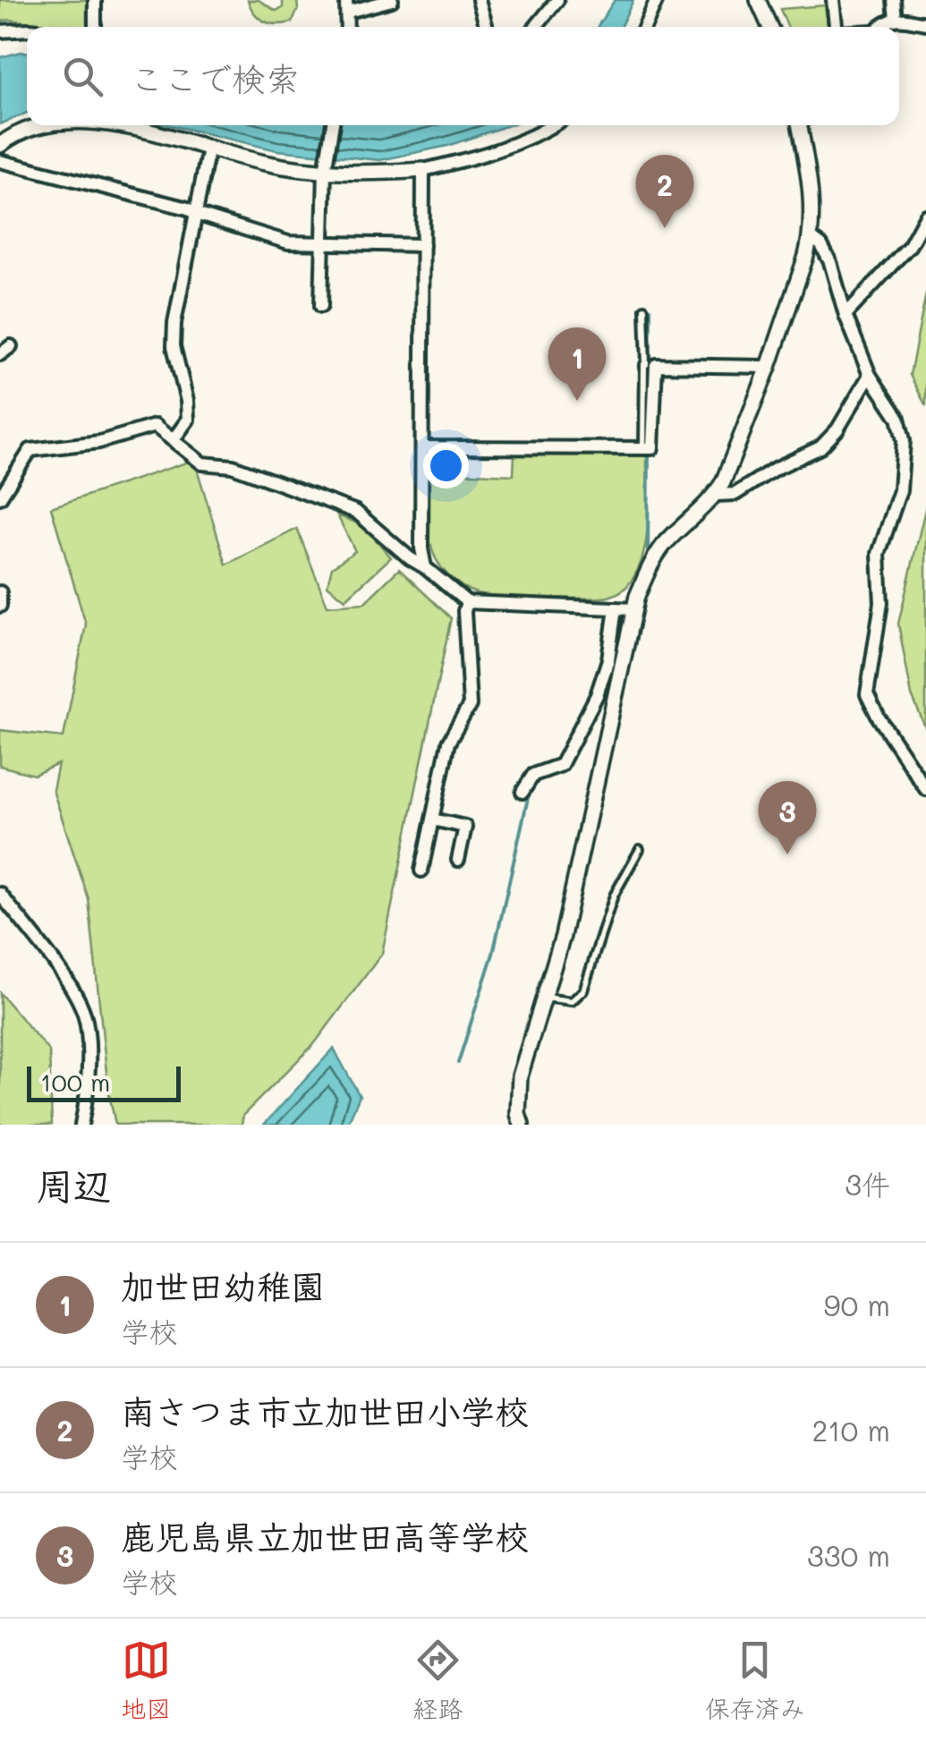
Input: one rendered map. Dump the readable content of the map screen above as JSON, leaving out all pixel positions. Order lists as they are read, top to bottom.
{
  "scale_bar": "100 m",
  "page": {
    "search": "ここで検索",
    "pins": ["2", "1", "3"],
    "scale": "100 m",
    "heading": ["周辺", "3件"],
    "list": [
      {
        "mark": "1",
        "name": "加世田幼稚園",
        "note": "学校",
        "value": "90 m"
      },
      {
        "mark": "2",
        "name": "南さつま市立加世田小学校",
        "note": "学校",
        "value": "210 m"
      },
      {
        "mark": "3",
        "name": "鹿児島県立加世田高等学校",
        "note": "学校",
        "value": "330 m"
      }
    ],
    "nav": ["地図", "経路", "保存済み"]
  }
}
